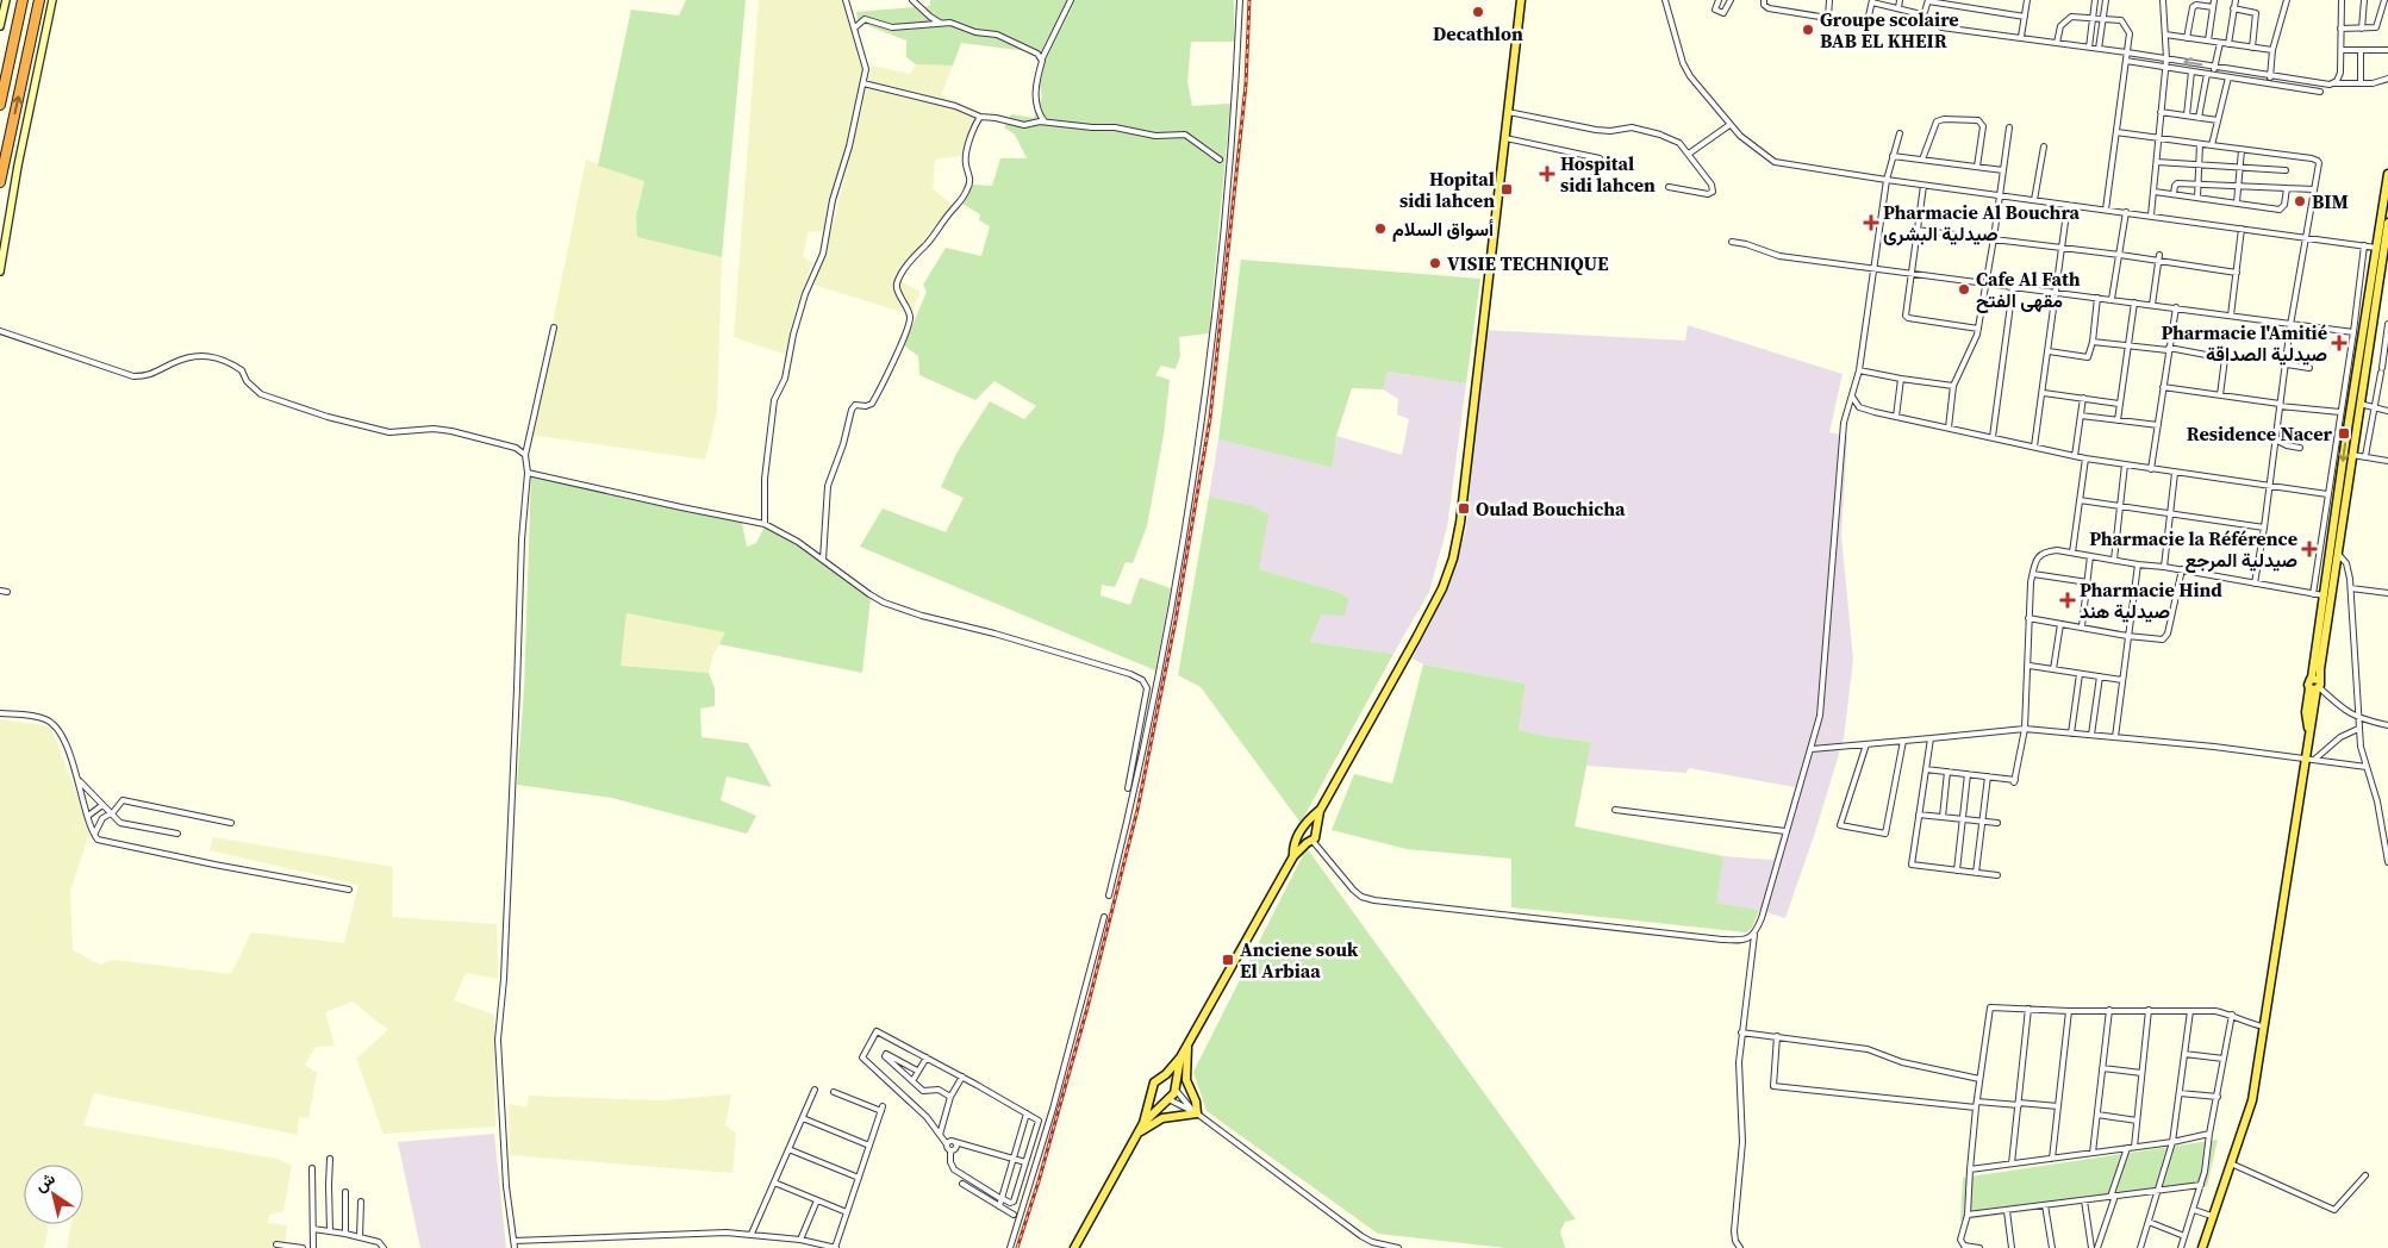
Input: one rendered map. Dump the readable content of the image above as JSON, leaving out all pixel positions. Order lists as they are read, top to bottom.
{
  "places": {
    "other": [
      "Decathlon",
      "Groupe scolaire BAB EL KHEIR",
      "BIM",
      "أسواق السلام",
      "VISIE TECHNIQUE",
      "Cafe Al Fath مقهى الفتح"
    ],
    "health": [
      "Hospital sidi lahcen",
      "Pharmacie Al Bouchra صيدلية البشرى",
      "Pharmacie l'Amitié صيدلية الصداقة",
      "Pharmacie la Référence صيدلية المرجع",
      "Pharmacie Hind صيدلية هند"
    ],
    "transit": [
      "Hopital sidi lahcen",
      "Residence Nacer",
      "Oulad Bouchicha",
      "Anciene souk El Arbiaa"
    ]
  },
  "north": "top left"
}
